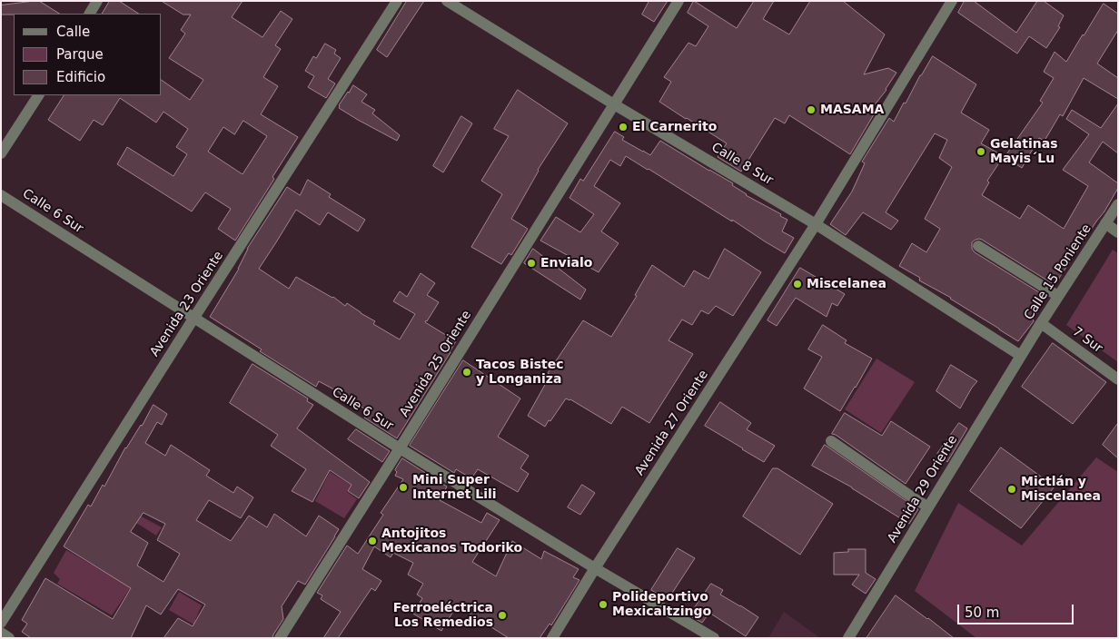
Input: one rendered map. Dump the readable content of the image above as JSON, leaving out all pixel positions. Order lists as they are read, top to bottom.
{
  "streets": {
    "street": [
      "Calle 8 Sur",
      "Calle 6 Sur",
      "Calle 15 Poniente",
      "Avenida 23 Oriente",
      "7 Sur",
      "Avenida 25 Oriente",
      "Avenida 27 Oriente",
      "Avenida 29 Oriente"
    ]
  },
  "crossings": [
    ["Calle 8 Sur", "Calle 15 Poniente"],
    ["Calle 8 Sur", "Avenida 25 Oriente"],
    ["Calle 8 Sur", "Avenida 27 Oriente"],
    ["Calle 8 Sur", "Avenida 29 Oriente"],
    ["Calle 6 Sur", "Avenida 23 Oriente"],
    ["Calle 6 Sur", "Avenida 25 Oriente"],
    ["Calle 6 Sur", "Avenida 27 Oriente"],
    ["Calle 15 Poniente", "7 Sur"],
    ["Calle 15 Poniente", "Avenida 29 Oriente"]
  ],
  "places": [
    "MASAMA",
    "El Carnerito",
    "Gelatinas Mayis´Lu",
    "Envialo",
    "Miscelanea",
    "Tacos Bistec y Longaniza",
    "Mini Super Internet Lili",
    "Mictlán y Miscelanea",
    "Antojitos Mexicanos Todoriko",
    "Polideportivo Mexicaltzingo",
    "Ferroeléctrica Los Remedios"
  ],
  "legend": ["Calle", "Parque", "Edificio"],
  "scale_bar": "50 m"
}
